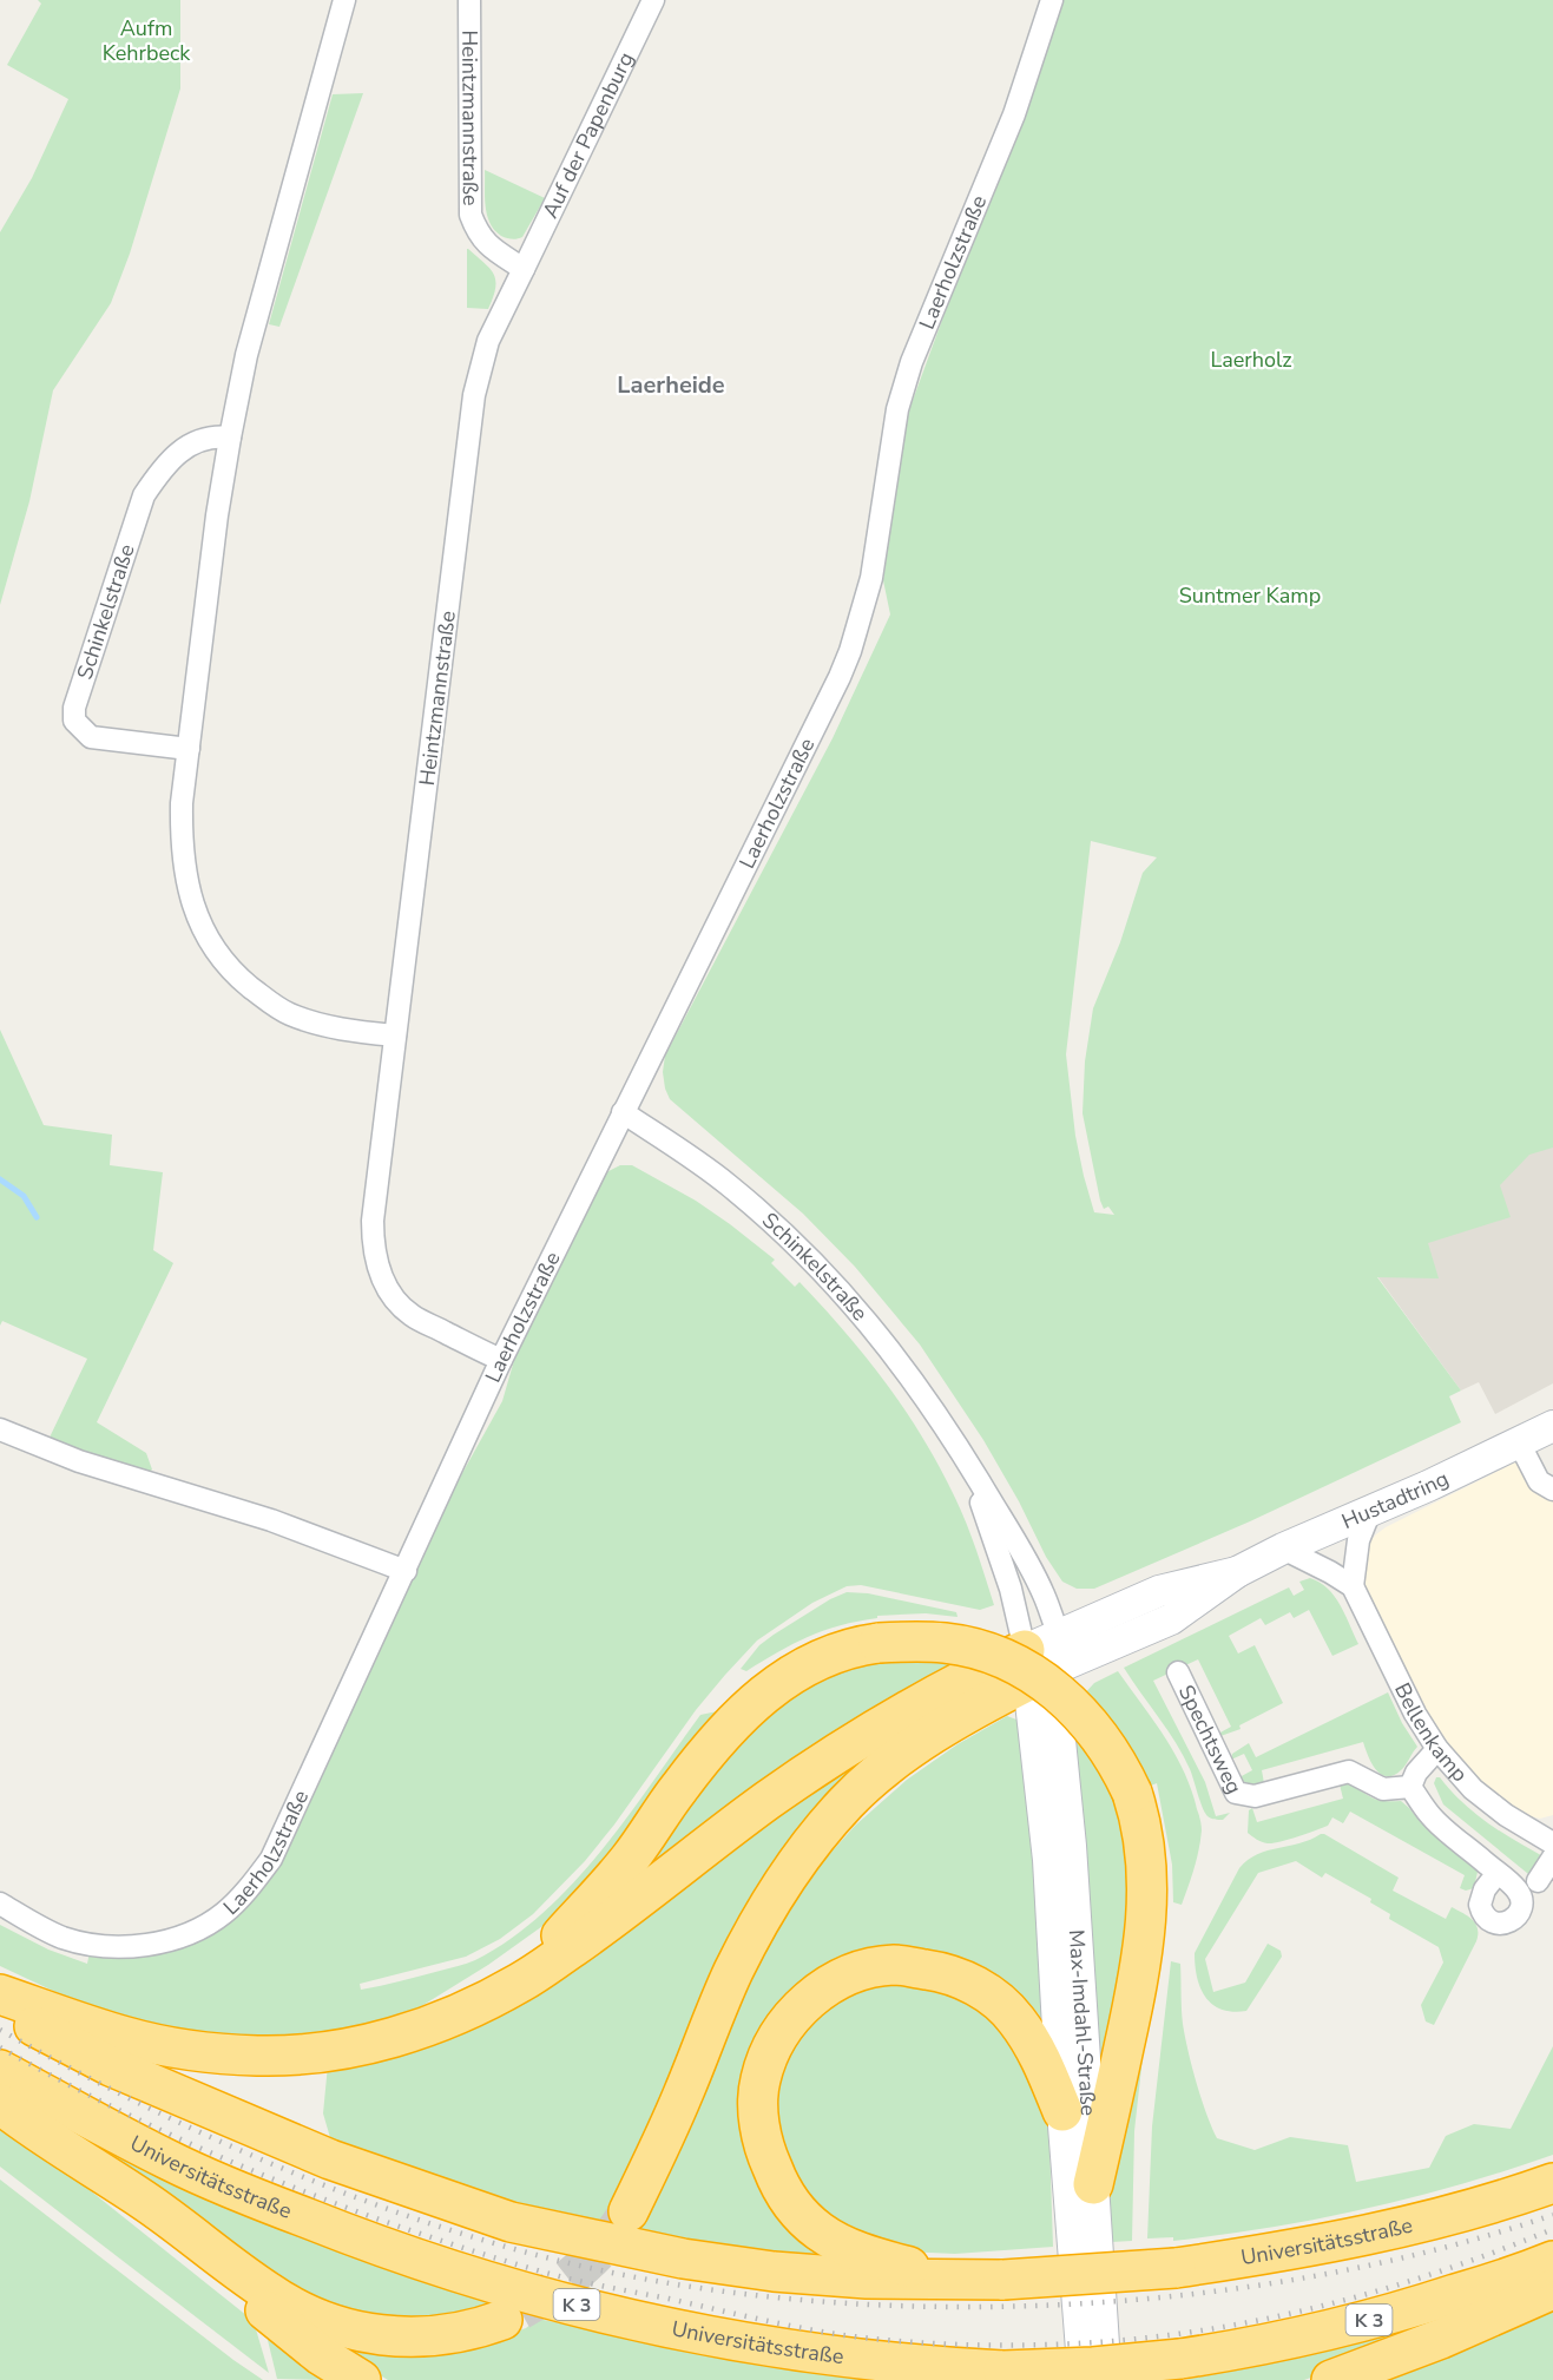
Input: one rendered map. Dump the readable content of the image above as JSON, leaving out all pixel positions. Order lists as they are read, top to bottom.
{
  "streets": {
    "highway": ["Universitätsstraße", "K 3"],
    "street": [
      "Heintzmannstraße",
      "Auf der Papenburg",
      "Laerholzstraße",
      "Schinkelstraße",
      "Hustadtring",
      "Bellenkamp",
      "Spechtsweg",
      "Max-Imdahl-Straße"
    ]
  },
  "crossings": [
    ["Heintzmannstraße", "Auf der Papenburg"],
    ["Heintzmannstraße", "Laerholzstraße"],
    ["Laerholzstraße", "Schinkelstraße"],
    ["Schinkelstraße", "Hustadtring"],
    ["Schinkelstraße", "Max-Imdahl-Straße"],
    ["Hustadtring", "Max-Imdahl-Straße"]
  ],
  "districts": ["Laerheide"],
  "parks": ["Aufm Kehrbeck", "Laerholz", "Suntmer Kamp"]
}
